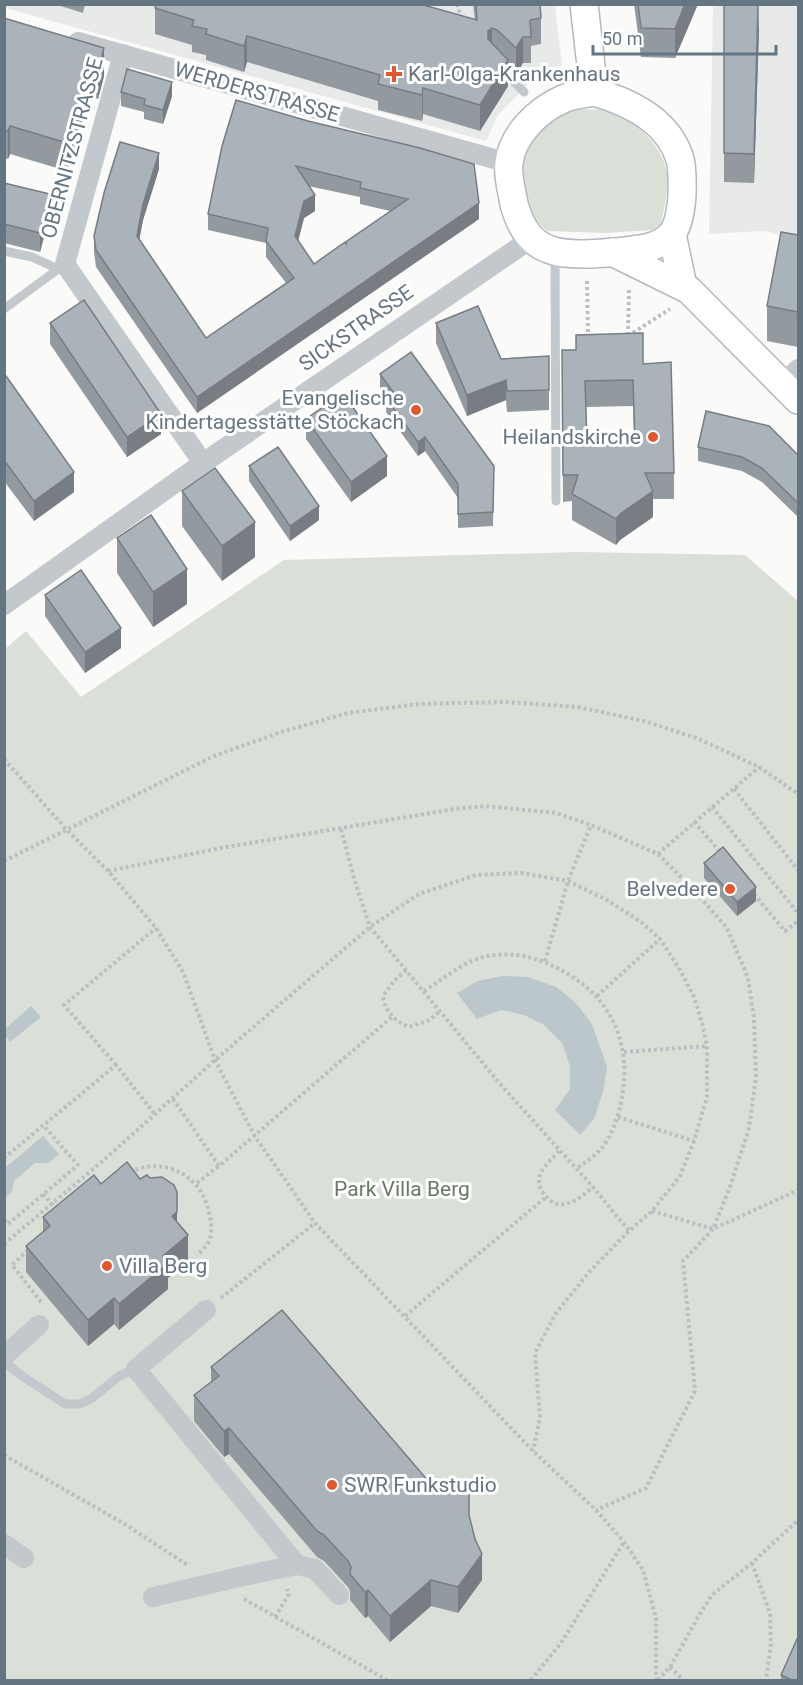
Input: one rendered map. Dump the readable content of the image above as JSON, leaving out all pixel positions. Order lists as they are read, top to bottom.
{
  "streets": {
    "street": ["WERDERSTRASSE", "OBERNITZSTRASSE", "SICKSTRASSE"]
  },
  "crossings": [
    ["WERDERSTRASSE", "OBERNITZSTRASSE"],
    ["WERDERSTRASSE", "SICKSTRASSE"],
    ["OBERNITZSTRASSE", "SICKSTRASSE"]
  ],
  "parks": ["Park Villa Berg"],
  "places": {
    "health": ["Karl-Olga-Krankenhaus"],
    "other": [
      "Evangelische Kindertagesstätte Stöckach",
      "Heilandskirche",
      "Belvedere",
      "Villa Berg",
      "SWR Funkstudio"
    ]
  },
  "scale_bar": "50 m"
}
